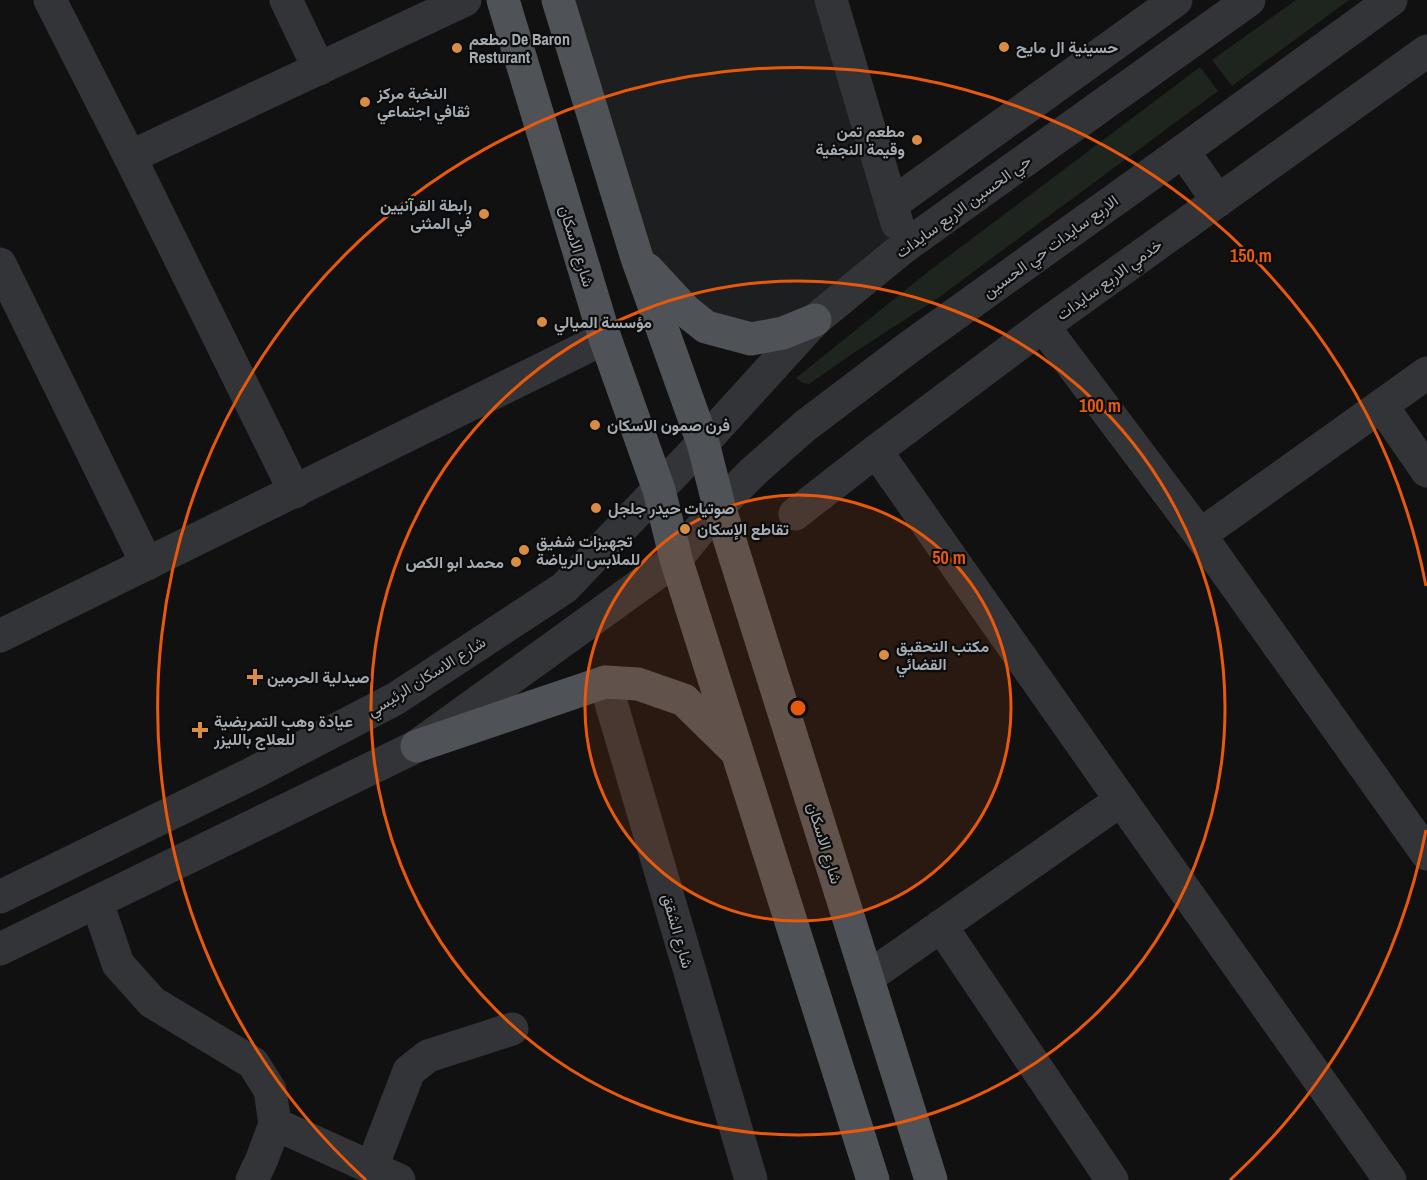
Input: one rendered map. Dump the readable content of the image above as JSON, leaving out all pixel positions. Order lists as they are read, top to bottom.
{
  "streets": {
    "main road": ["شارع الاسكان"],
    "street": [
      "حي الحسين الاربع سايدات",
      "الاربع سايدات حي الحسين",
      "خدمي الاربع سايدات",
      "شارع الاسكان الرئيسي",
      "شارع الشقق"
    ]
  },
  "crossings": [
    ["حي الحسين الاربع سايدات", "شارع الاسكان"],
    ["حي الحسين الاربع سايدات", "شارع الاسكان الرئيسي"],
    ["شارع الاسكان", "الاربع سايدات حي الحسين"],
    ["شارع الاسكان", "شارع الاسكان الرئيسي"]
  ],
  "places": {
    "other": [
      "حسينية ال مايح",
      "مطعم De Baron Resturant",
      "النخبة مركز ثقافي اجتماعي",
      "مطعم تمن وقيمة النجفية",
      "رابطة القرآنيين في المثنى",
      "مؤسسة الميالي",
      "فرن صمون الاسكان",
      "صوتيات حيدر جلجل",
      "تقاطع الإسكان",
      "تجهيزات شفيق للملابس الرياضة",
      "محمد ابو الكص",
      "مكتب التحقيق القضائي"
    ],
    "health": ["صيدلية الحرمين", "عيادة وهب التمريضية للعلاج بالليزر"]
  },
  "rings": ["150 m", "100 m", "50 m"]
}
